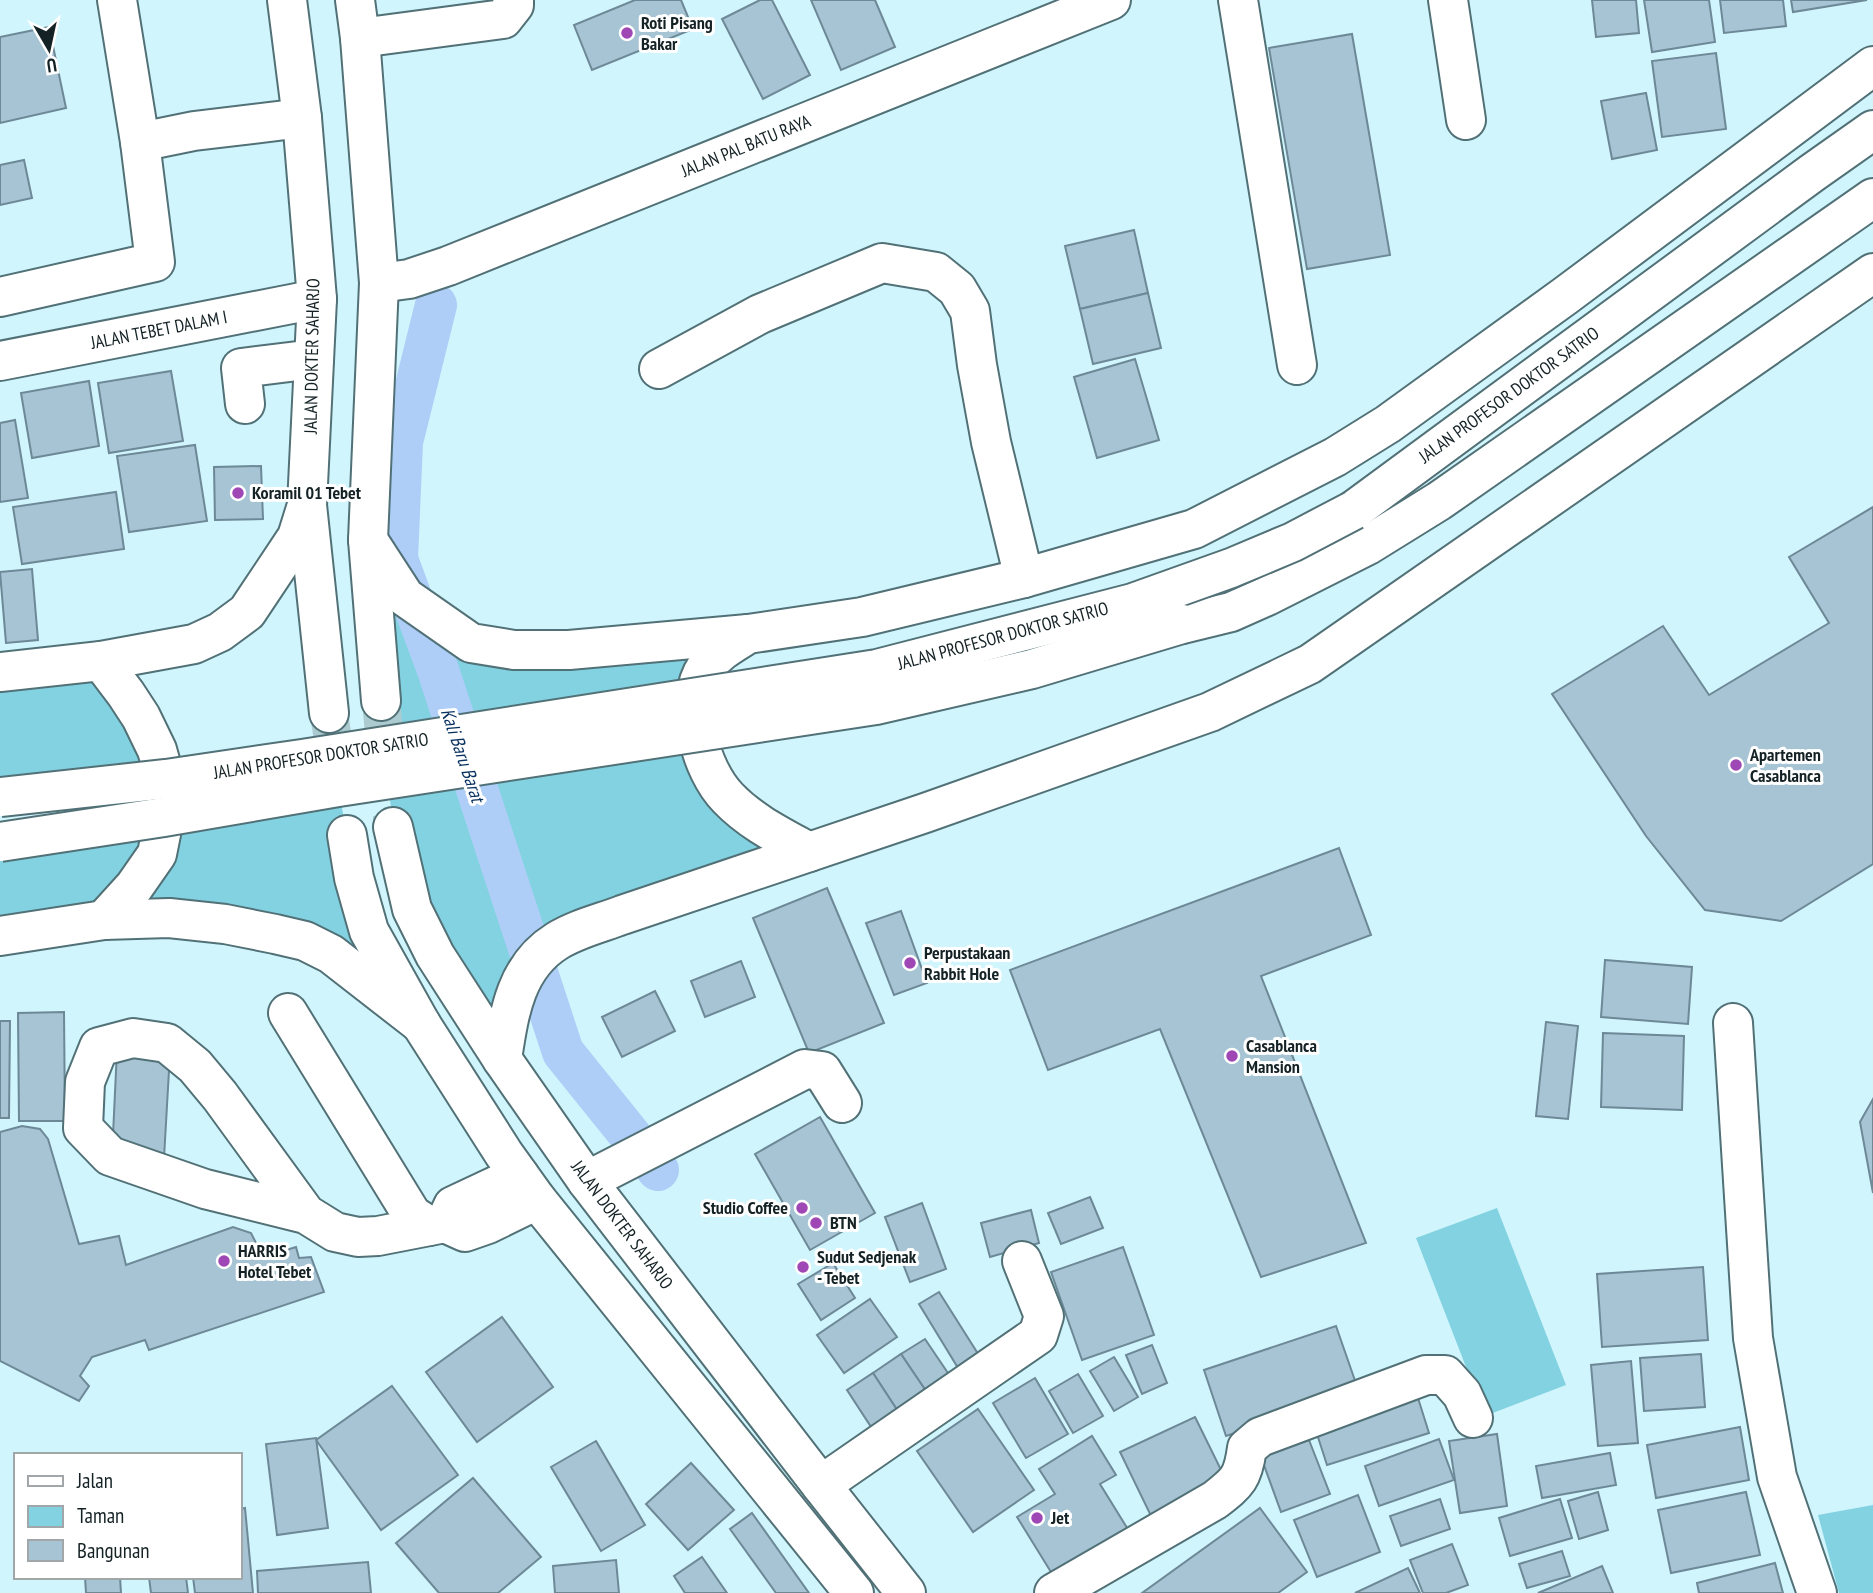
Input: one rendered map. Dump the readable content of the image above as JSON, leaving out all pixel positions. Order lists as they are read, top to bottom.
{
  "streets": {
    "main road": [
      "JALAN PAL BATU RAYA",
      "JALAN TEBET DALAM I",
      "JALAN DOKTER SAHARJO",
      "JALAN PROFESOR DOKTOR SATRIO"
    ]
  },
  "crossings": [
    ["JALAN TEBET DALAM I", "JALAN DOKTER SAHARJO"]
  ],
  "water": ["Kali Baru Barat"],
  "places": [
    "Roti Pisang Bakar",
    "Koramil 01 Tebet",
    "Apartemen Casablanca",
    "Perpustakaan Rabbit Hole",
    "Casablanca Mansion",
    "Studio Coffee",
    "BTN",
    "HARRIS Hotel Tebet",
    "Sudut Sedjenak - Tebet",
    "Jet"
  ],
  "legend": ["Jalan", "Taman", "Bangunan"],
  "north": "bottom"
}
